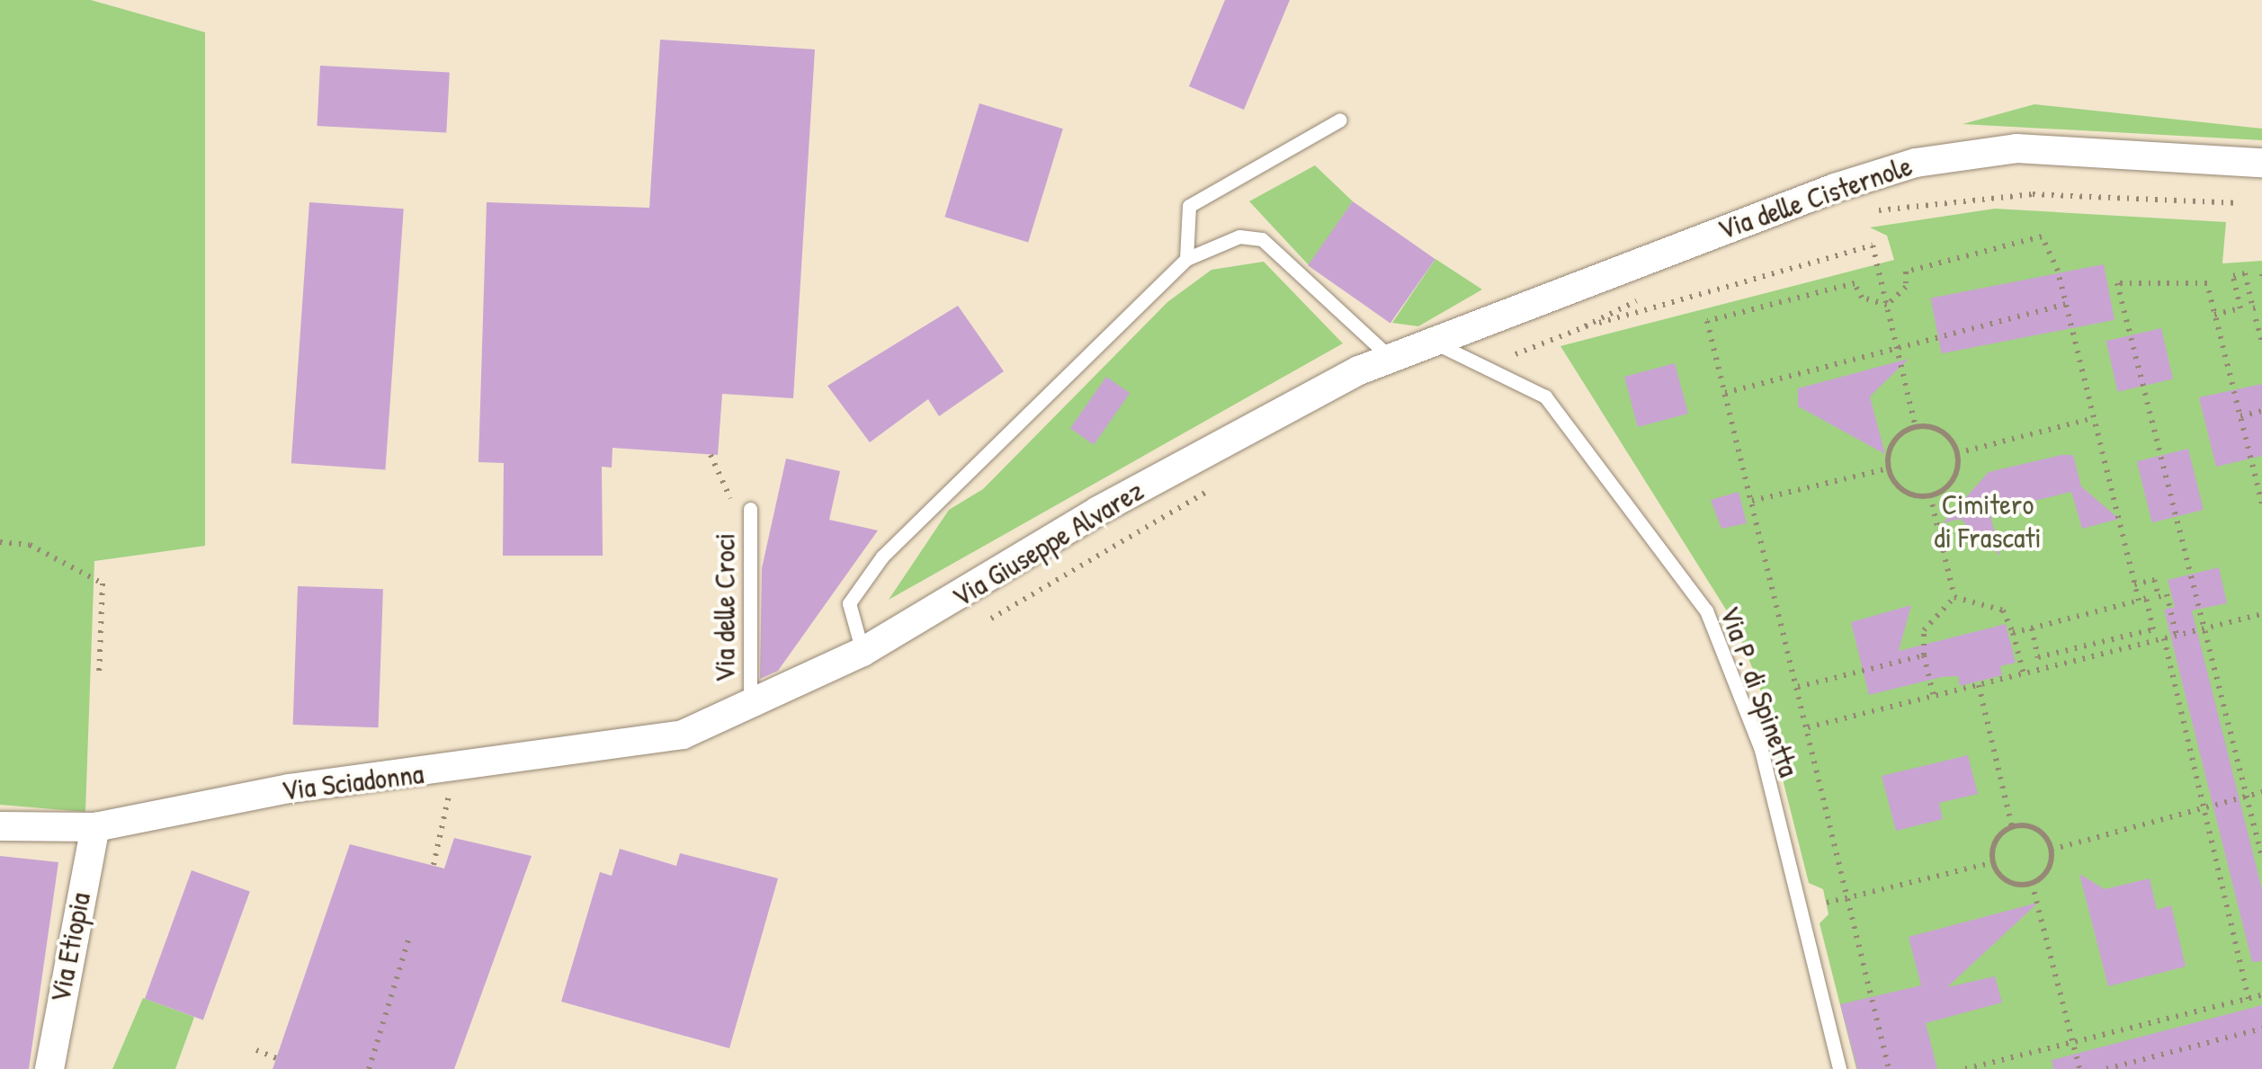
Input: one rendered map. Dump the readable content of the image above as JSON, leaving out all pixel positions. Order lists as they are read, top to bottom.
{
  "streets": {
    "street": [
      "Via delle Cisternole",
      "Via Giuseppe Alvarez",
      "Via Sciadonna",
      "Via Etiopia"
    ],
    "lane": ["Via delle Croci", "Via P. di Spinetta"]
  },
  "crossings": [
    ["Via delle Cisternole", "Via Giuseppe Alvarez"],
    ["Via delle Cisternole", "Via P. di Spinetta"],
    ["Via Giuseppe Alvarez", "Via delle Croci"],
    ["Via Giuseppe Alvarez", "Via Sciadonna"],
    ["Via Sciadonna", "Via Etiopia"]
  ],
  "parks": ["Cimitero di Frascati"]
}
